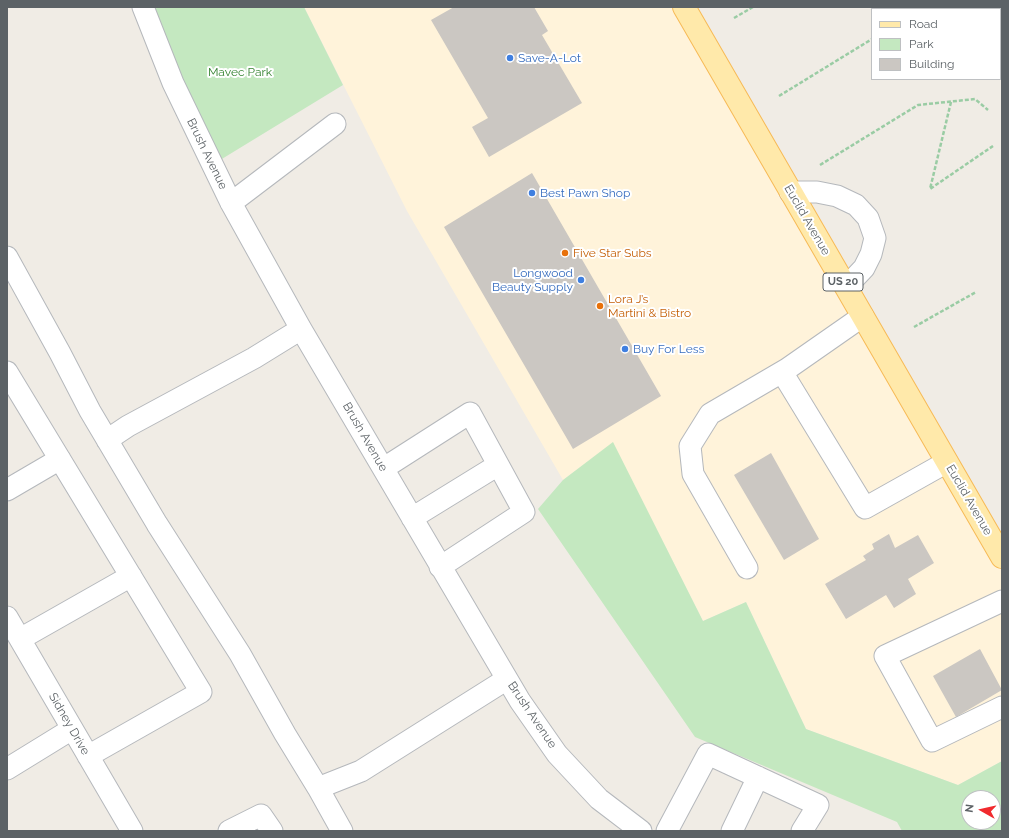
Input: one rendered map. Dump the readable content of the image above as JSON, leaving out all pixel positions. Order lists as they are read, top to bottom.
{
  "streets": {
    "main road": ["Euclid Avenue", "US 20"],
    "street": ["Brush Avenue", "Sidney Drive"]
  },
  "parks": ["Mavec Park"],
  "places": [
    "Save-A-Lot",
    "Best Pawn Shop",
    "Five Star Subs",
    "Longwood Beauty Supply",
    "Lora J’s Martini & Bistro",
    "Buy For Less"
  ],
  "legend": ["Road", "Park", "Building"],
  "north": "left"
}
